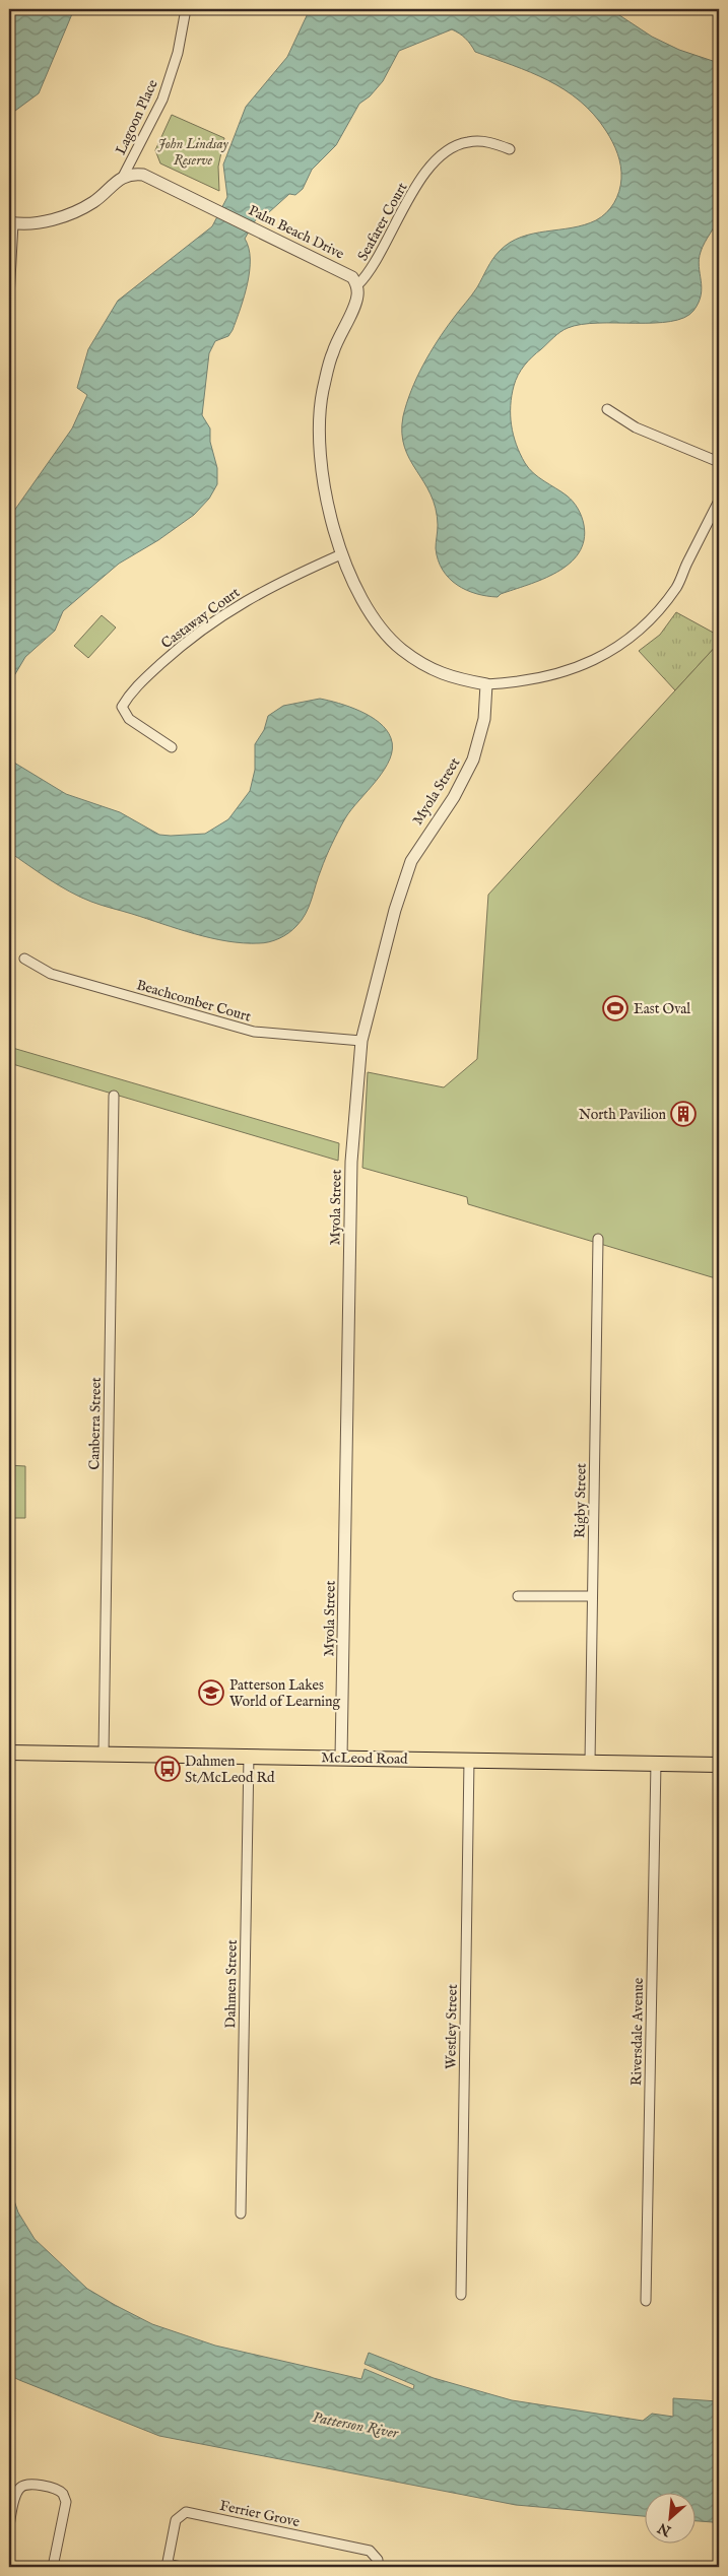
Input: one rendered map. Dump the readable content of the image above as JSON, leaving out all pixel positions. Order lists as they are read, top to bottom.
{
  "streets": {
    "main road": ["McLeod Road"],
    "street": [
      "Lagoon Place",
      "Seafarer Court",
      "Palm Beach Drive",
      "Castaway Court",
      "Myola Street",
      "Beachcomber Court",
      "Canberra Street",
      "Rigby Street",
      "Dahmen Street",
      "Westley Street",
      "Riversdale Avenue",
      "Ferrier Grove"
    ]
  },
  "crossings": [
    ["Lagoon Place", "Palm Beach Drive"],
    ["Seafarer Court", "Palm Beach Drive"],
    ["Myola Street", "Beachcomber Court"],
    ["Myola Street", "McLeod Road"],
    ["Canberra Street", "McLeod Road"],
    ["Rigby Street", "McLeod Road"],
    ["McLeod Road", "Dahmen Street"],
    ["McLeod Road", "Westley Street"],
    ["McLeod Road", "Riversdale Avenue"]
  ],
  "water": ["Patterson River"],
  "parks": ["John Lindsay Reserve"],
  "places": {
    "sports": ["East Oval"],
    "building": ["North Pavilion"],
    "school or university": ["Patterson Lakes World of Learning"],
    "bus stop": ["Dahmen St/McLeod Rd"]
  },
  "north": "bottom left"
}
